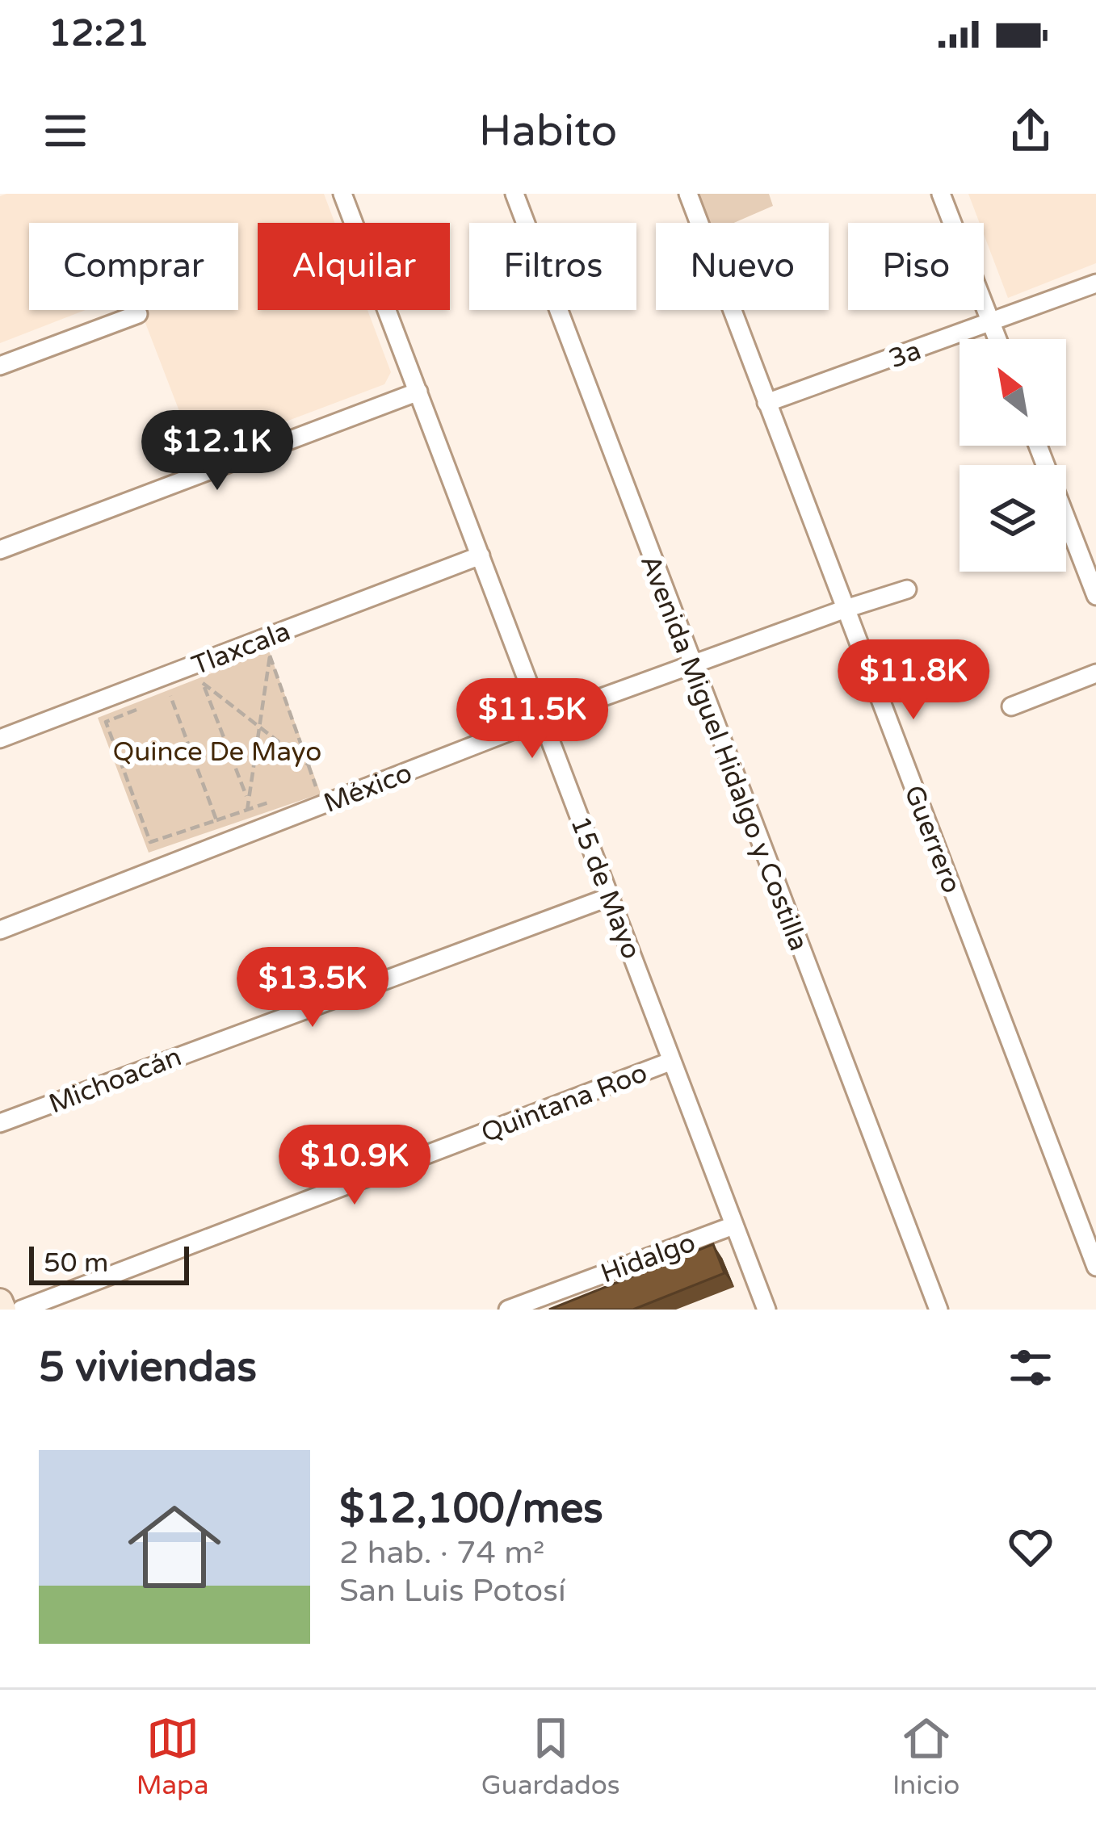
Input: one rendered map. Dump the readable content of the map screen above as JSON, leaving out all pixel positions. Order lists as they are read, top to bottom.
{
  "streets": {
    "street": [
      "3a",
      "Tlaxcala",
      "Avenida Miguel Hidalgo y Costilla",
      "México",
      "Guerrero",
      "15 de Mayo",
      "Michoacán",
      "Quintana Roo",
      "Hidalgo"
    ]
  },
  "crossings": [
    ["3a", "Guerrero"],
    ["Tlaxcala", "15 de Mayo"],
    ["Avenida Miguel Hidalgo y Costilla", "México"],
    ["México", "Guerrero"],
    ["México", "15 de Mayo"],
    ["15 de Mayo", "Michoacán"],
    ["15 de Mayo", "Quintana Roo"],
    ["15 de Mayo", "Hidalgo"]
  ],
  "parks": ["Quince De Mayo"],
  "scale_bar": "50 m",
  "north": "top left",
  "page": {
    "status": "12:21",
    "header": "Habito",
    "chip": [
      "Comprar",
      "Alquilar",
      "Filtros",
      "Nuevo",
      "Piso"
    ],
    "price": [
      "$12.1K",
      "$11.8K",
      "$11.5K",
      "$13.5K",
      "$10.9K"
    ],
    "scale": "50 m",
    "heading": "5 viviendas",
    "list": [
      {
        "name": "$12,100/mes",
        "note": "2 hab. · 74 m² · San Luis Potosí"
      }
    ],
    "tabs": ["Mapa", "Guardados", "Inicio"]
  }
}
